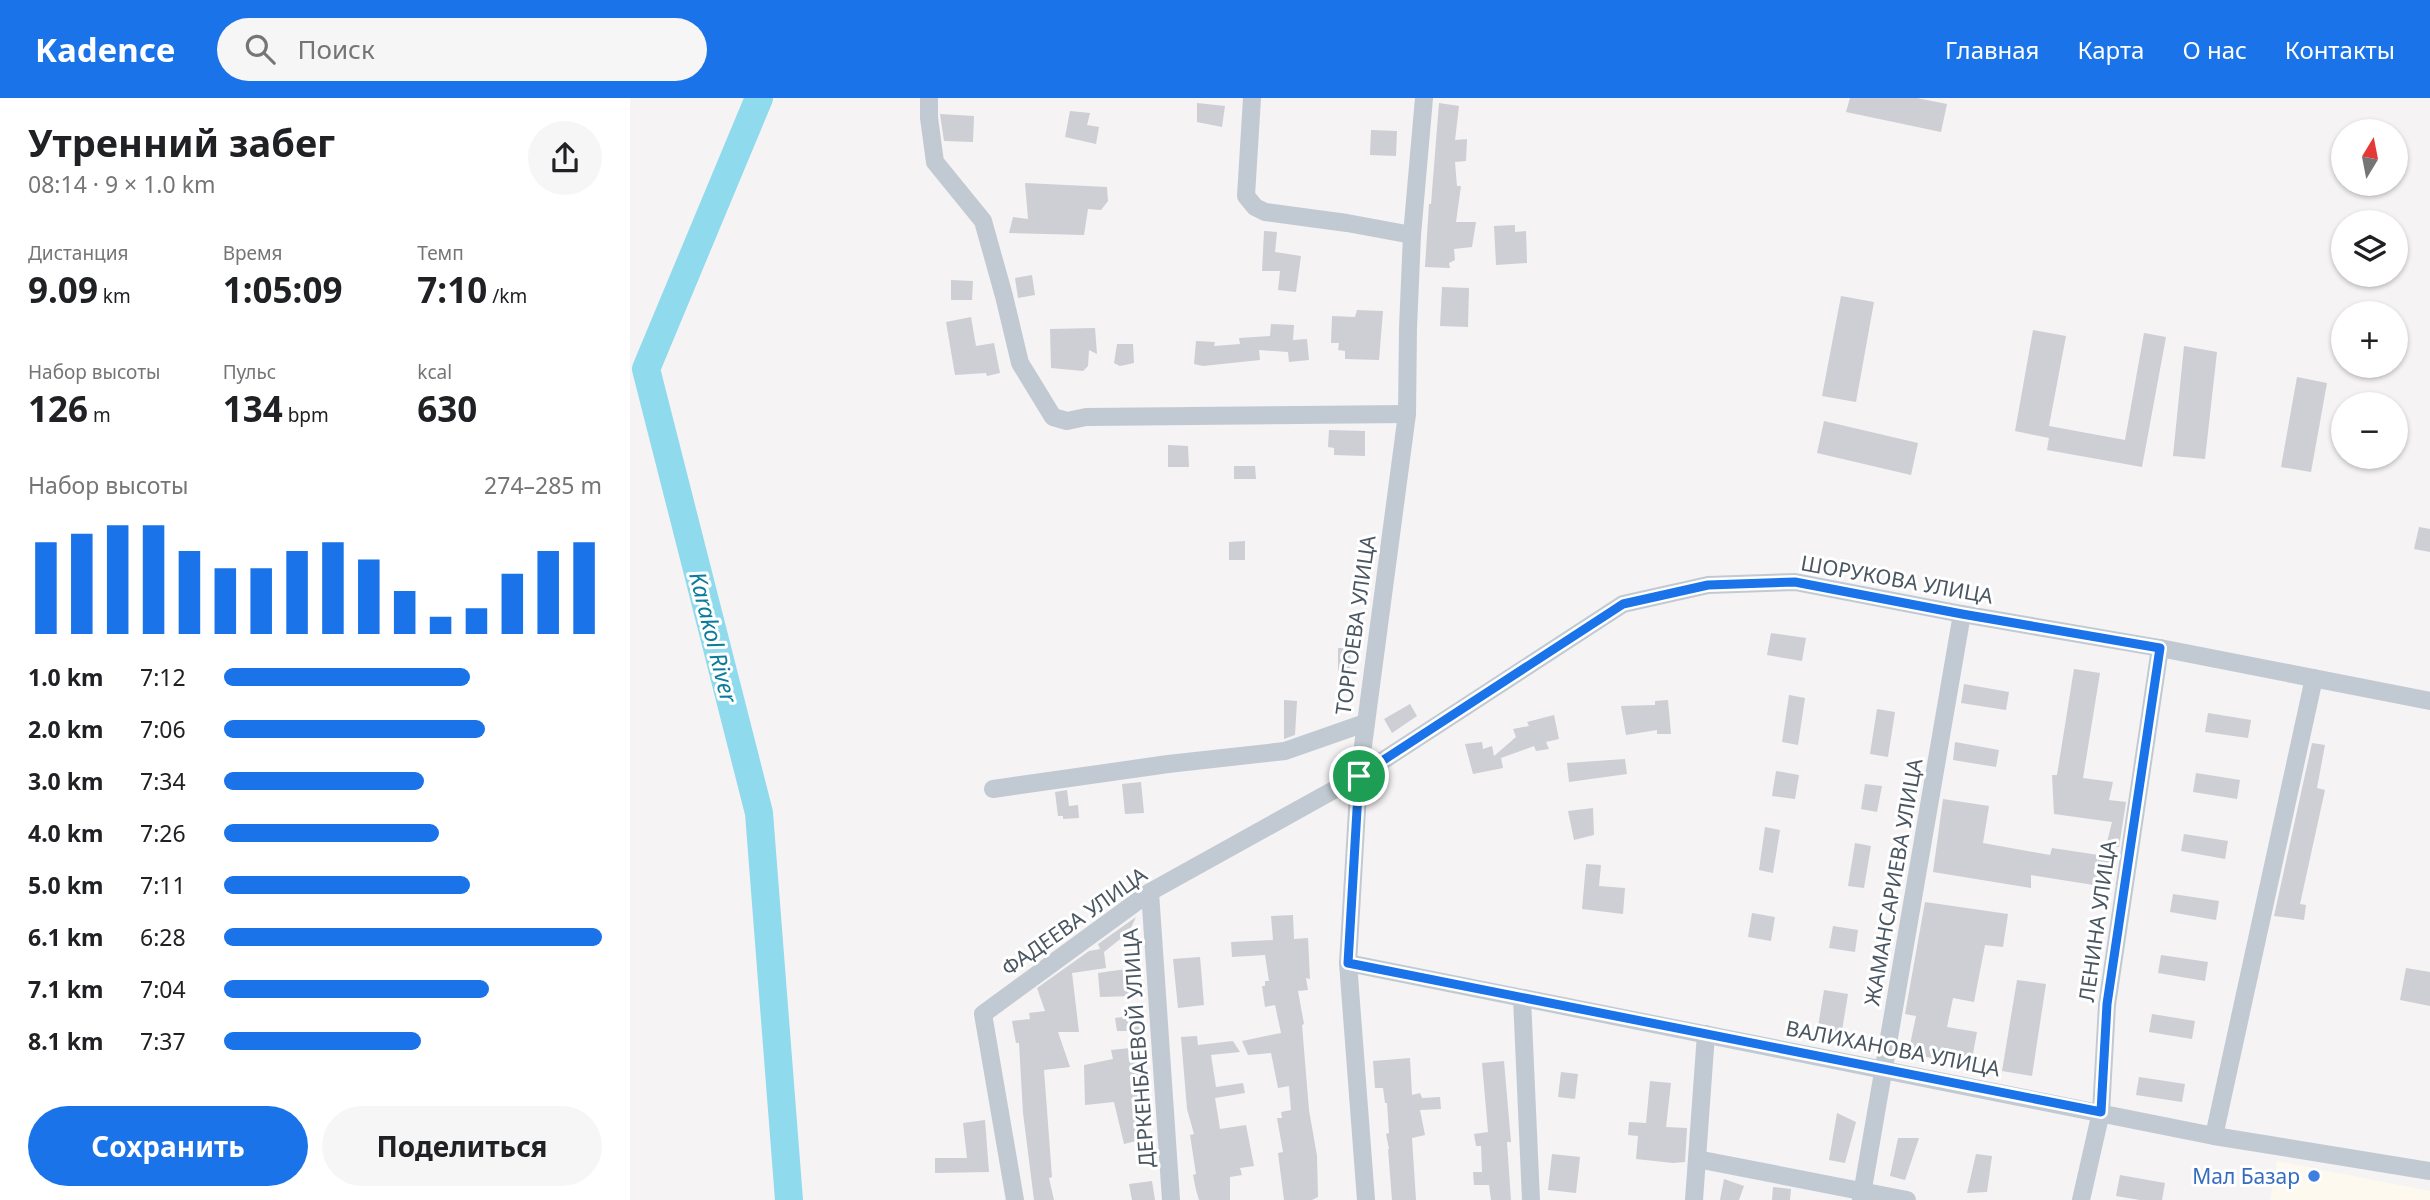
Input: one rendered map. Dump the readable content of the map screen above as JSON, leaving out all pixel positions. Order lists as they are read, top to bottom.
{
  "streets": {
    "street": [
      "ШОРУКОВА УЛИЦА",
      "ТОРГОЕВА УЛИЦА",
      "ЖАМАНСАРИЕВА УЛИЦА",
      "ФАДЕЕВА УЛИЦА",
      "ЛЕНИНА УЛИЦА",
      "ДЕРКЕНБАЕВОЙ УЛИЦА",
      "ВАЛИХАНОВА УЛИЦА"
    ]
  },
  "crossings": [
    ["ШОРУКОВА УЛИЦА", "ТОРГОЕВА УЛИЦА"],
    ["ШОРУКОВА УЛИЦА", "ЖАМАНСАРИЕВА УЛИЦА"],
    ["ШОРУКОВА УЛИЦА", "ФАДЕЕВА УЛИЦА"],
    ["ШОРУКОВА УЛИЦА", "ЛЕНИНА УЛИЦА"],
    ["ТОРГОЕВА УЛИЦА", "ФАДЕЕВА УЛИЦА"],
    ["ТОРГОЕВА УЛИЦА", "ВАЛИХАНОВА УЛИЦА"],
    ["ЖАМАНСАРИЕВА УЛИЦА", "ВАЛИХАНОВА УЛИЦА"],
    ["ФАДЕЕВА УЛИЦА", "ДЕРКЕНБАЕВОЙ УЛИЦА"],
    ["ЛЕНИНА УЛИЦА", "ВАЛИХАНОВА УЛИЦА"]
  ],
  "water": ["Karakol River"],
  "places": ["Мал Базар"],
  "north": "top",
  "page": {
    "header": "Kadence",
    "search": "Поиск",
    "nav": [
      "Главная",
      "Карта",
      "О нас",
      "Контакты"
    ],
    "heading": ["Утренний забег", "08:14 · 9 × 1.0 km"],
    "map_buttons": ["+", "−"],
    "stats": [
      ["Дистанция", "9.09 km"],
      ["Время", "1:05:09"],
      ["Темп", "7:10 /km"],
      ["Набор высоты", "126 m"],
      ["Пульс", "134 bpm"],
      ["kcal", "630"]
    ],
    "chart": ["Набор высоты", "274–285 m"],
    "list": [
      {
        "name": "1.0 km",
        "note": "7:12"
      },
      {
        "name": "2.0 km",
        "note": "7:06"
      },
      {
        "name": "3.0 km",
        "note": "7:34"
      },
      {
        "name": "4.0 km",
        "note": "7:26"
      },
      {
        "name": "5.0 km",
        "note": "7:11"
      },
      {
        "name": "6.1 km",
        "note": "6:28"
      },
      {
        "name": "7.1 km",
        "note": "7:04"
      },
      {
        "name": "8.1 km",
        "note": "7:37"
      }
    ],
    "buttons": ["Сохранить", "Поделиться"]
  }
}
